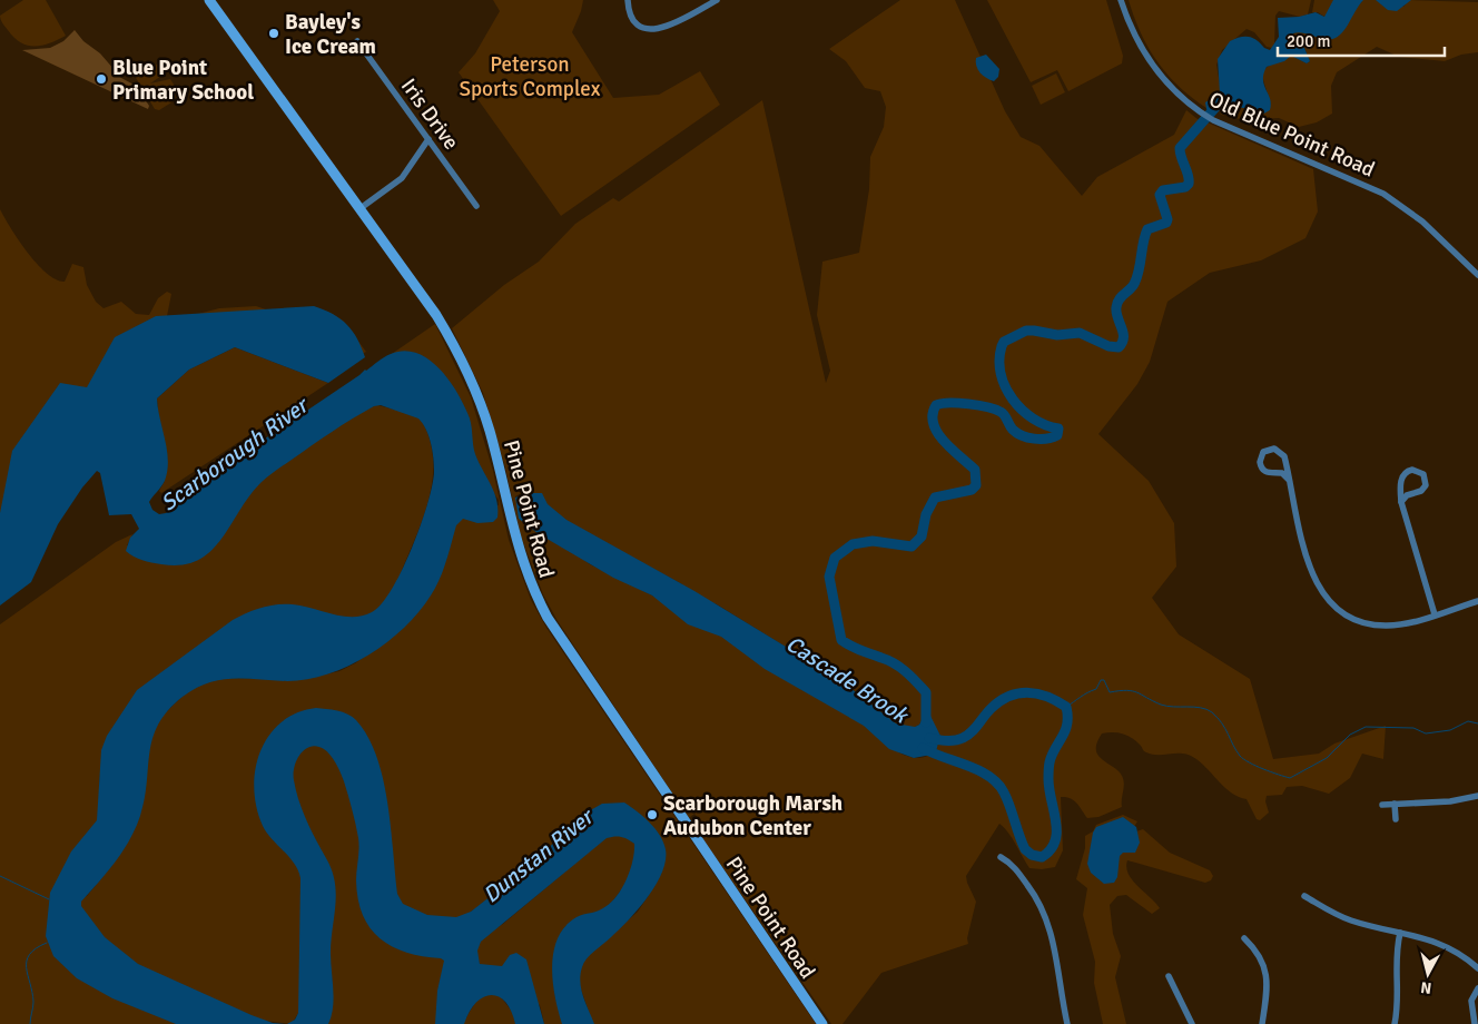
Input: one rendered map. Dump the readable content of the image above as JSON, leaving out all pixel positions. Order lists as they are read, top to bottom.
{
  "streets": {
    "main road": ["Pine Point Road"],
    "street": ["Iris Drive", "Old Blue Point Road"]
  },
  "water": ["Scarborough River", "Cascade Brook", "Dunstan River"],
  "parks": ["Peterson Sports Complex"],
  "places": ["Bayley's Ice Cream", "Blue Point Primary School", "Scarborough Marsh Audubon Center"],
  "scale_bar": "200 m",
  "north": "bottom"
}
